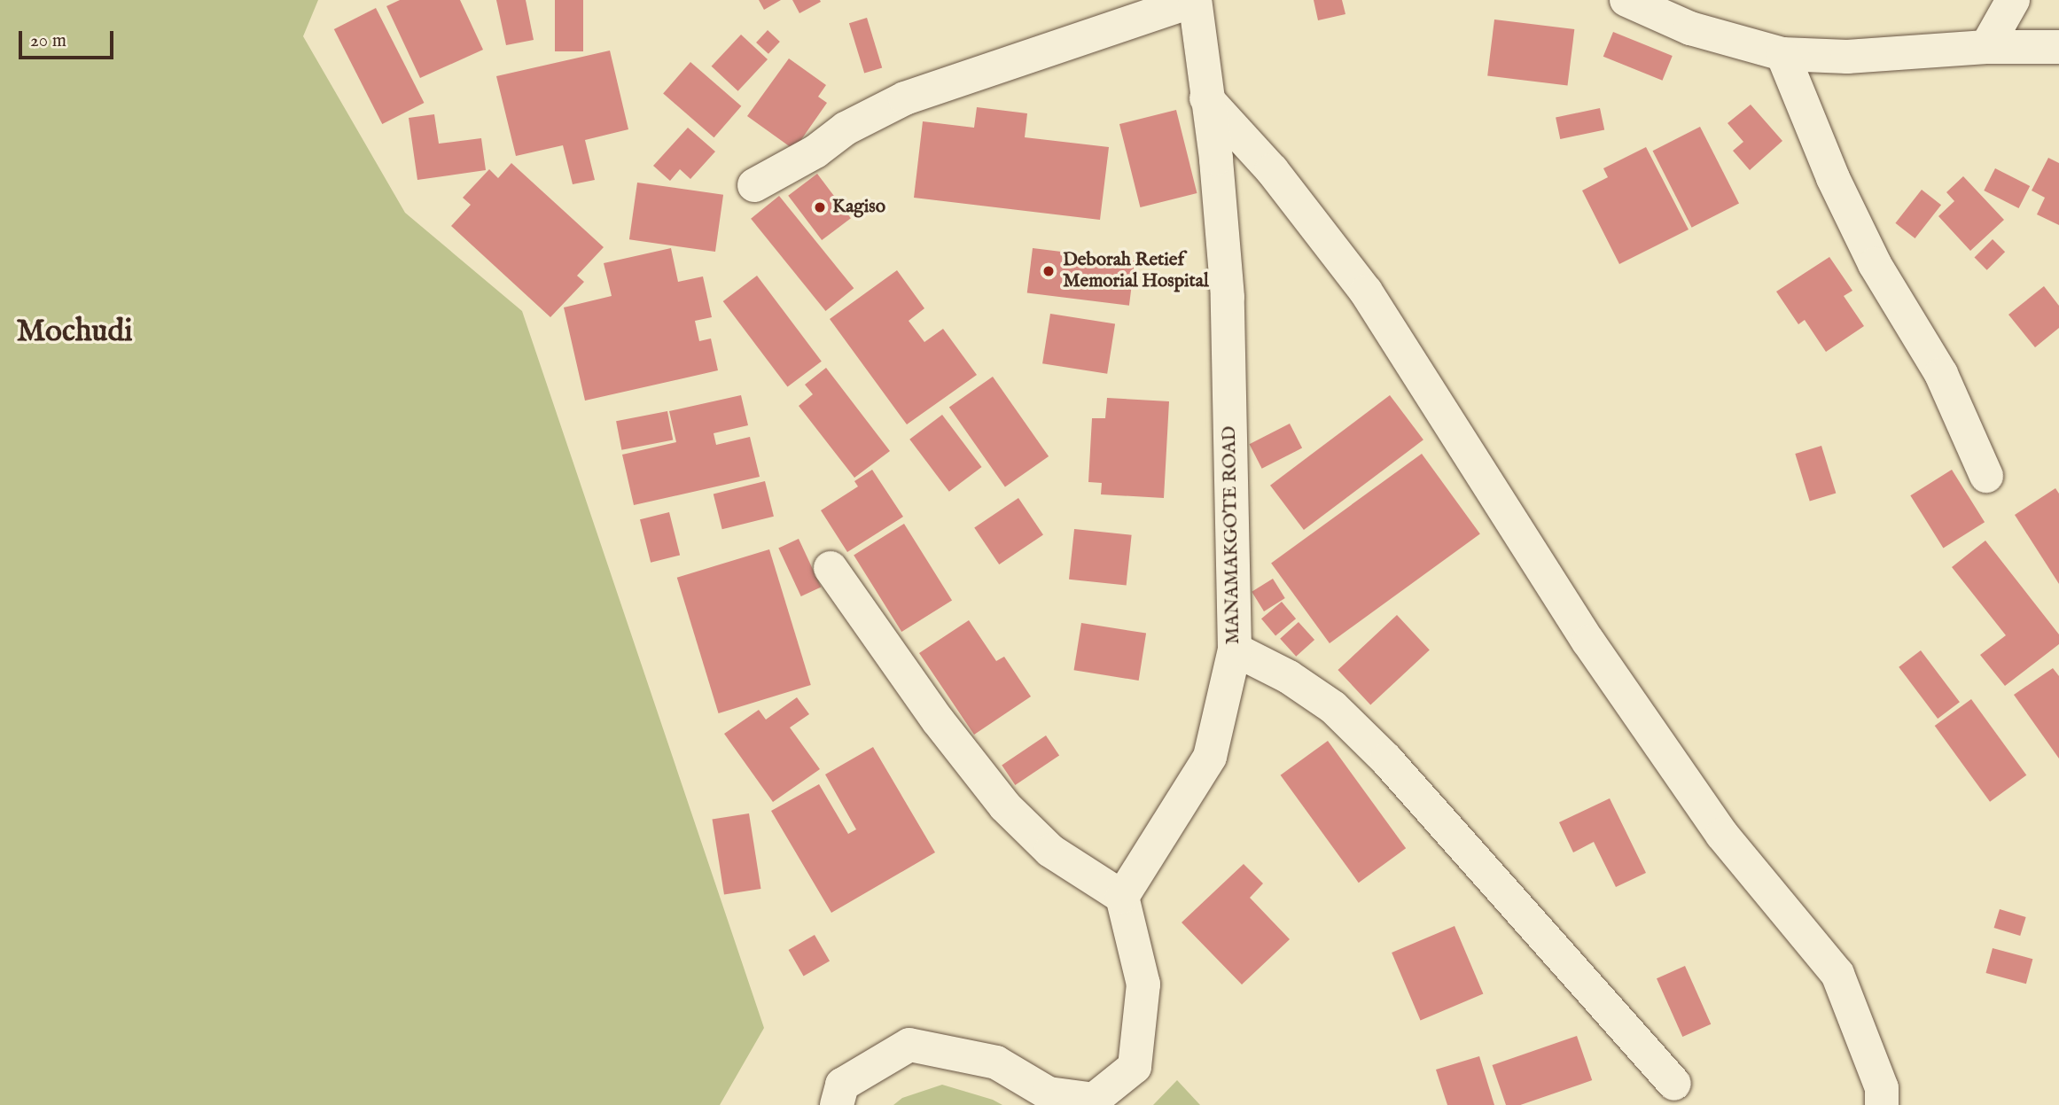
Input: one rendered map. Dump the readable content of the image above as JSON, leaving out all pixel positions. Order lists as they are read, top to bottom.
{
  "streets": {
    "street": ["MANAMAKGOTE ROAD"]
  },
  "districts": ["Mochudi"],
  "places": ["Kagiso", "Deborah Retief Memorial Hospital"],
  "scale_bar": "20 m"
}
